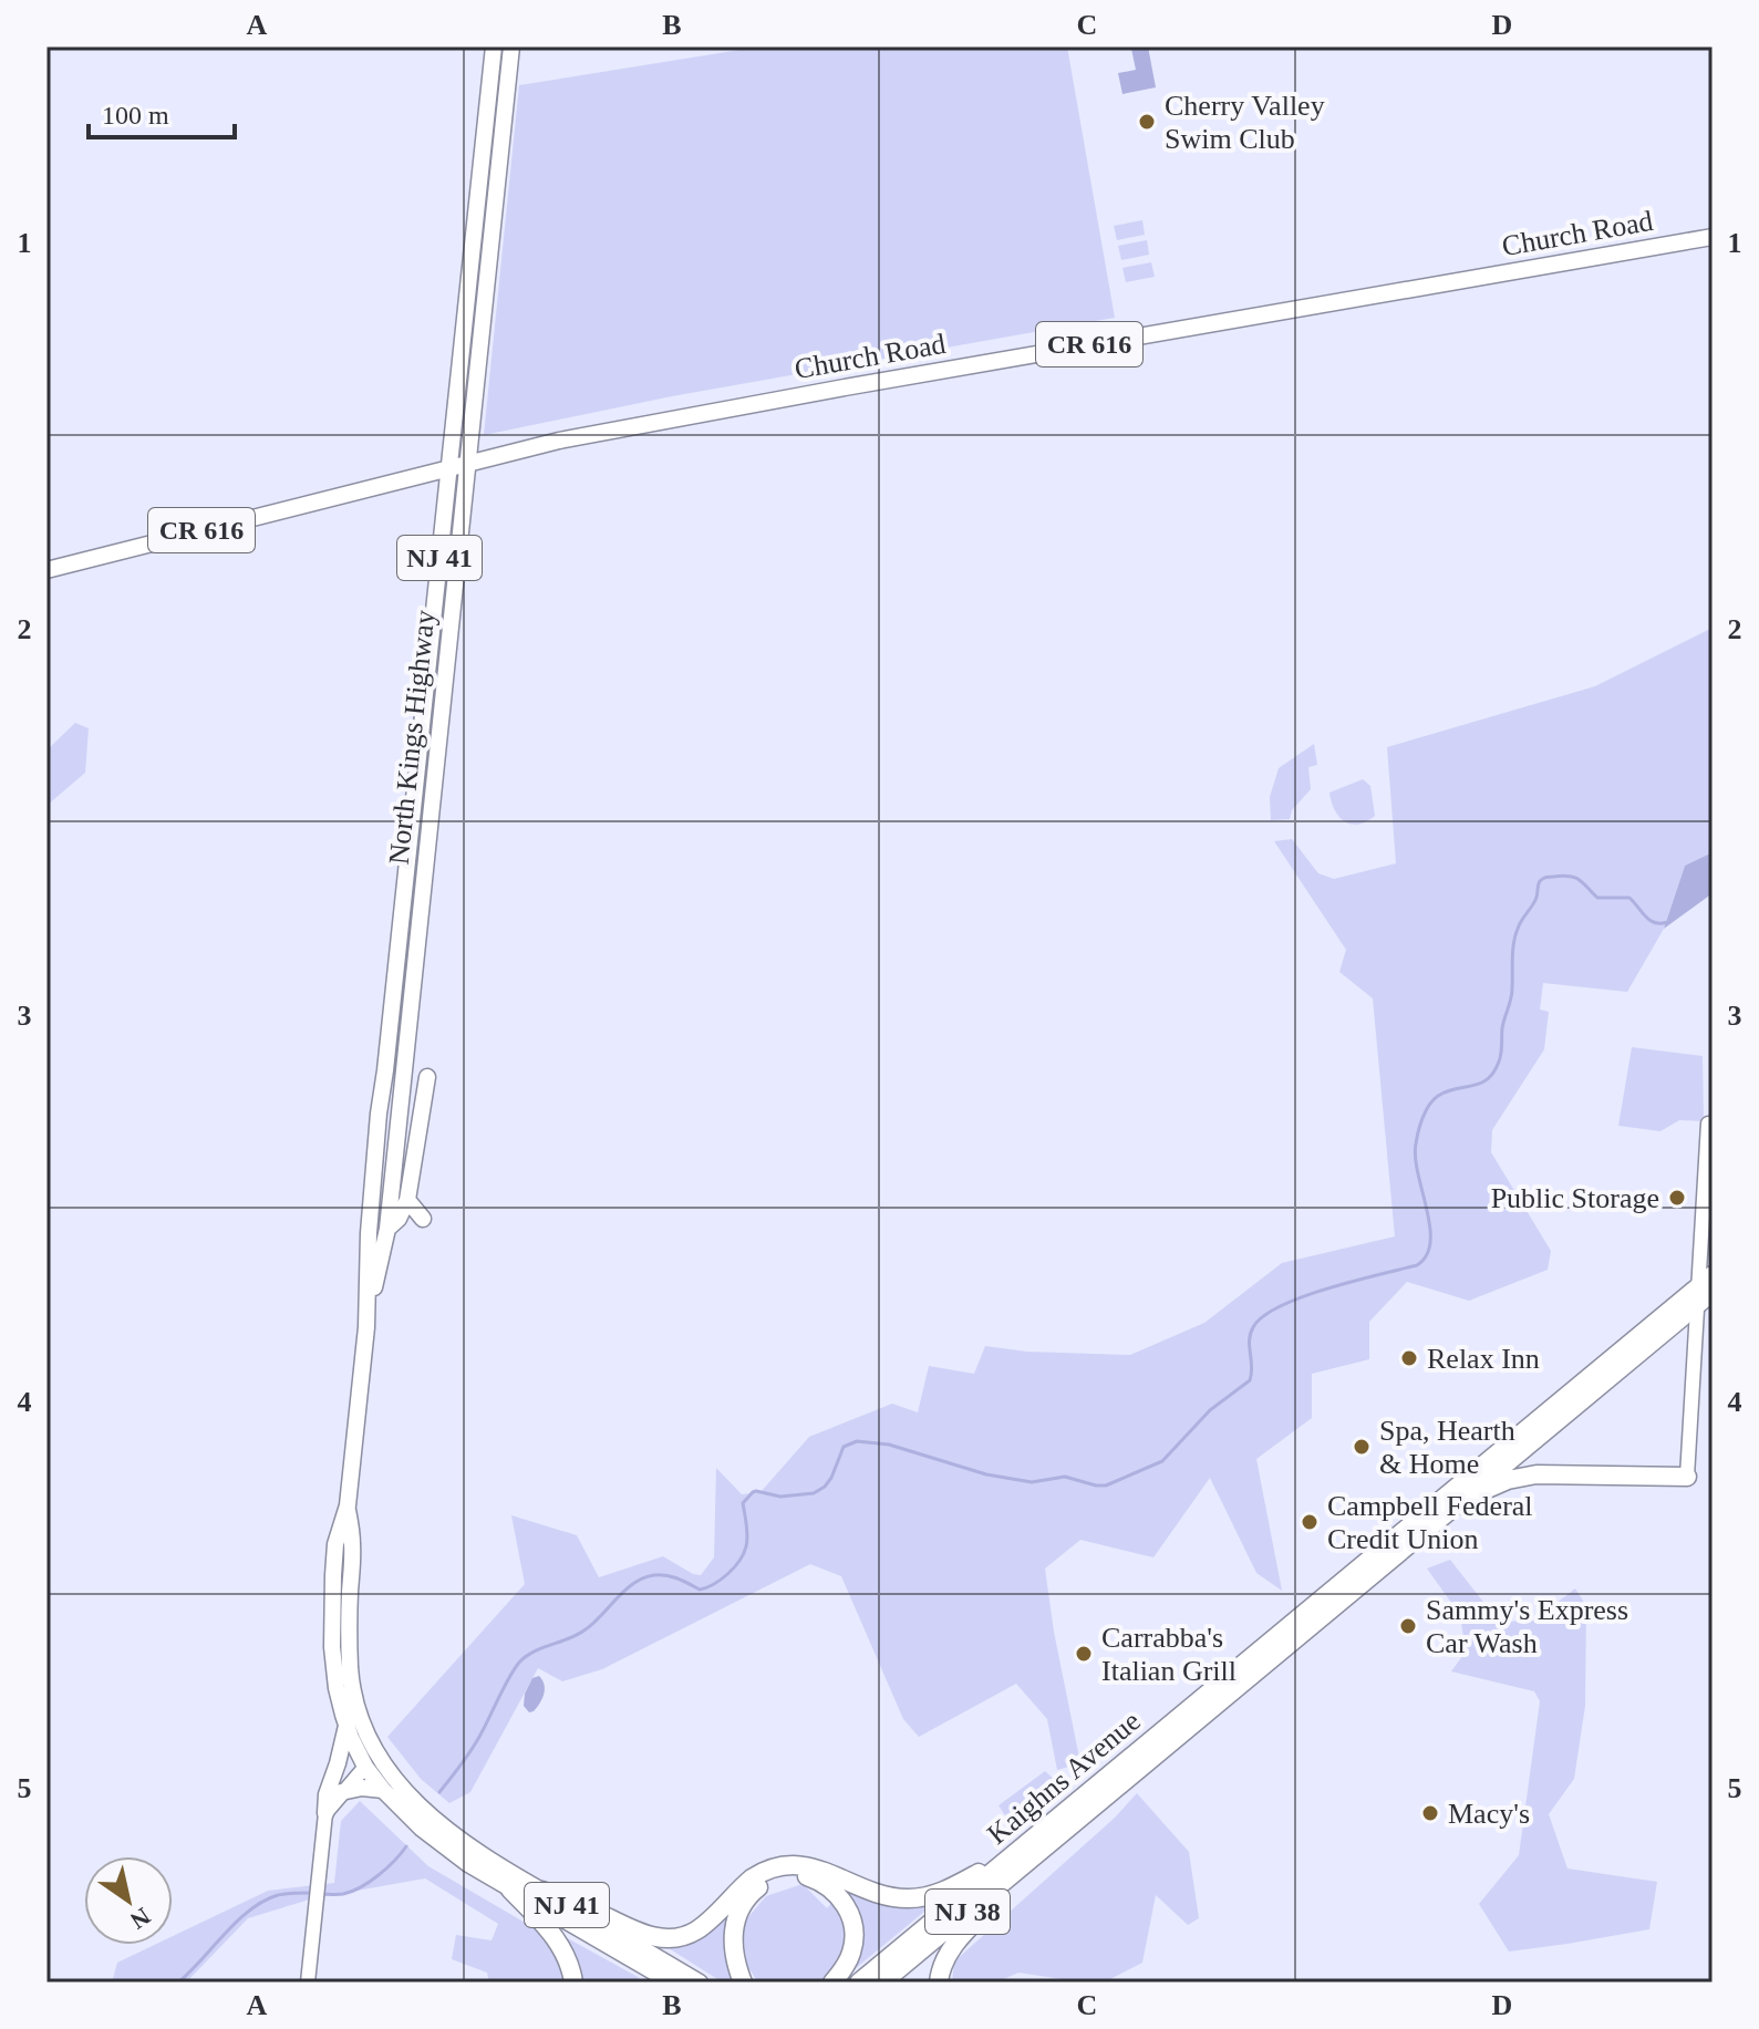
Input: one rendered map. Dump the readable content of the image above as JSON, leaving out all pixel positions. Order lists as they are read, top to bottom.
{
  "streets": {
    "highway": ["Kaighns Avenue", "NJ 38"],
    "main road": [
      "Church Road",
      "CR 616",
      "NJ 41",
      "North Kings Highway"
    ]
  },
  "crossings": [
    ["Church Road", "North Kings Highway"],
    ["NJ 41", "North Kings Highway"]
  ],
  "places": [
    "Cherry Valley Swim Club",
    "Public Storage",
    "Relax Inn",
    "Spa, Hearth & Home",
    "Campbell Federal Credit Union",
    "Sammy's Express Car Wash",
    "Carrabba's Italian Grill",
    "Macy's"
  ],
  "scale_bar": "100 m",
  "north": "bottom right",
  "grid": {
    "columns": [
      "A",
      "B",
      "C",
      "D"
    ],
    "rows": [
      "1",
      "2",
      "3",
      "4",
      "5"
    ]
  }
}
